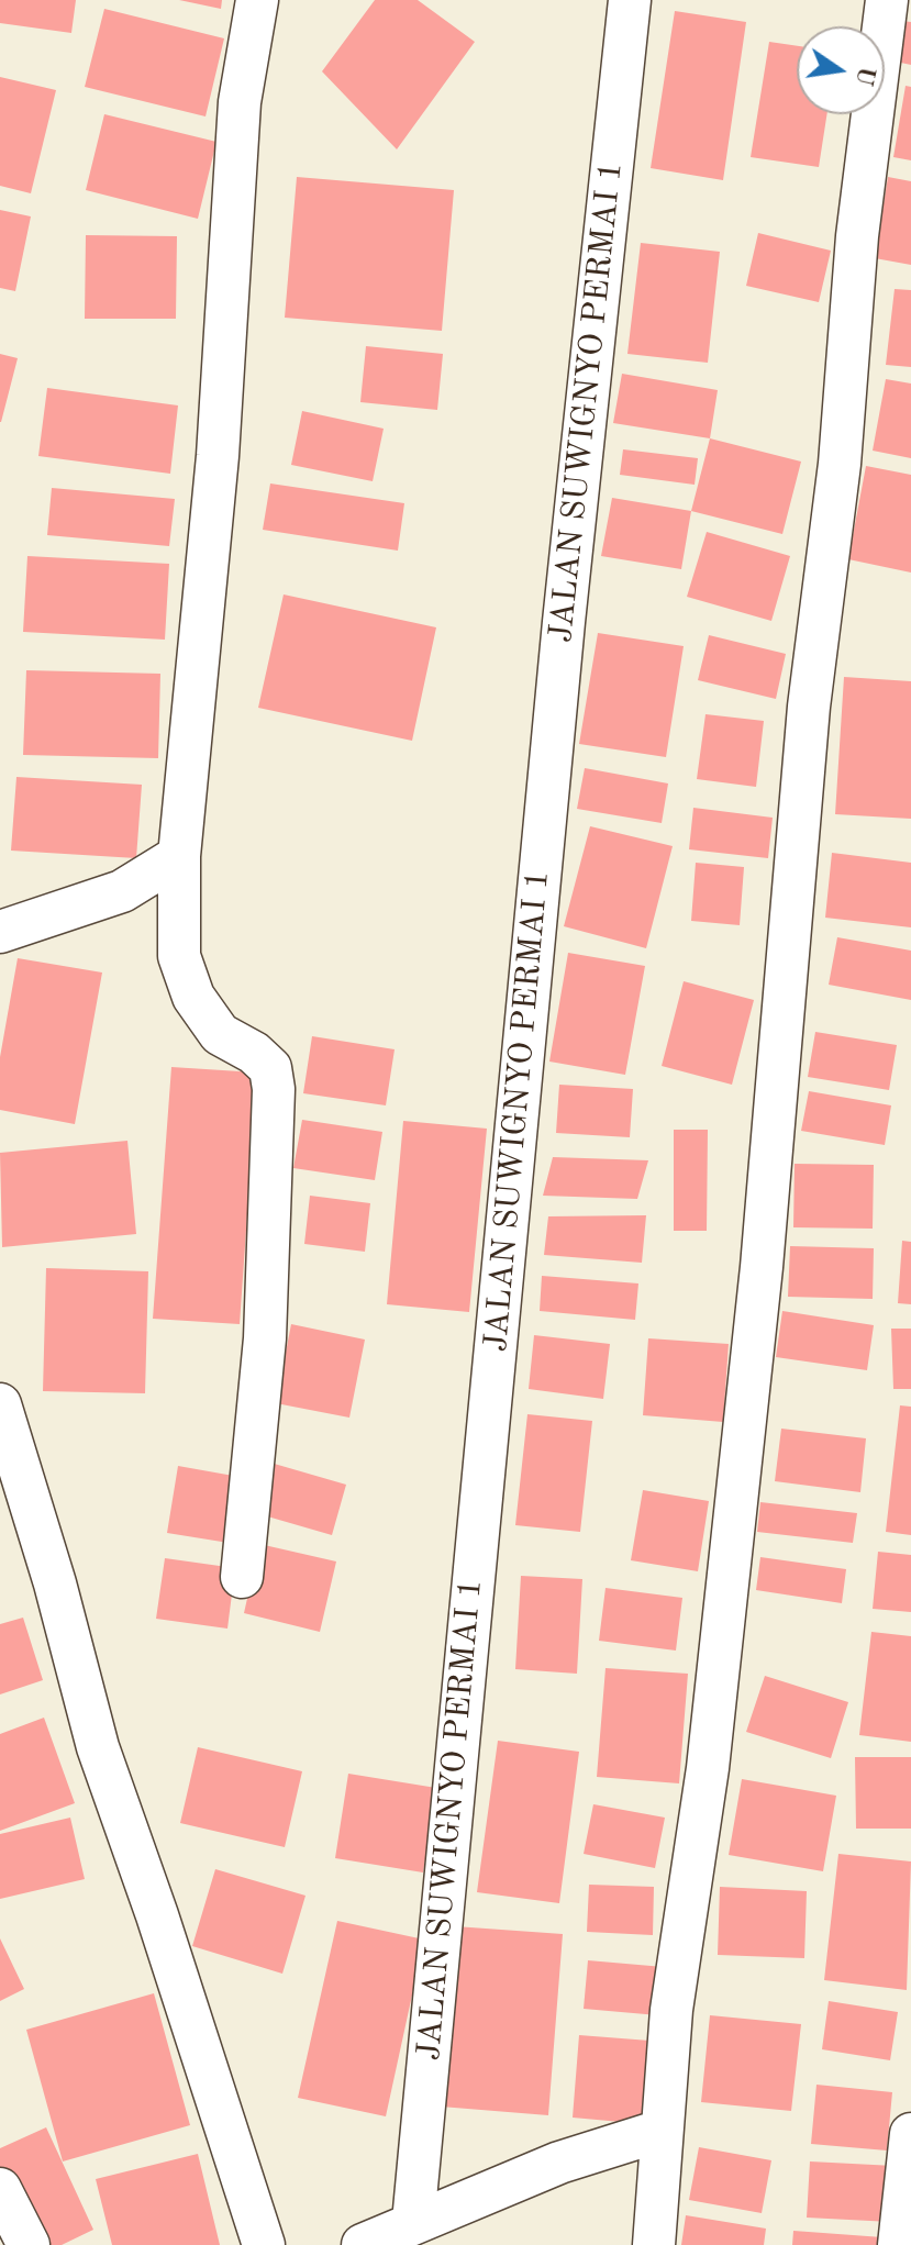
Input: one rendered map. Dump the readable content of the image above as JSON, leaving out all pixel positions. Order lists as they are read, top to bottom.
{
  "streets": {
    "street": ["JALAN SUWIGNYO PERMAI 1"]
  },
  "north": "right"
}
